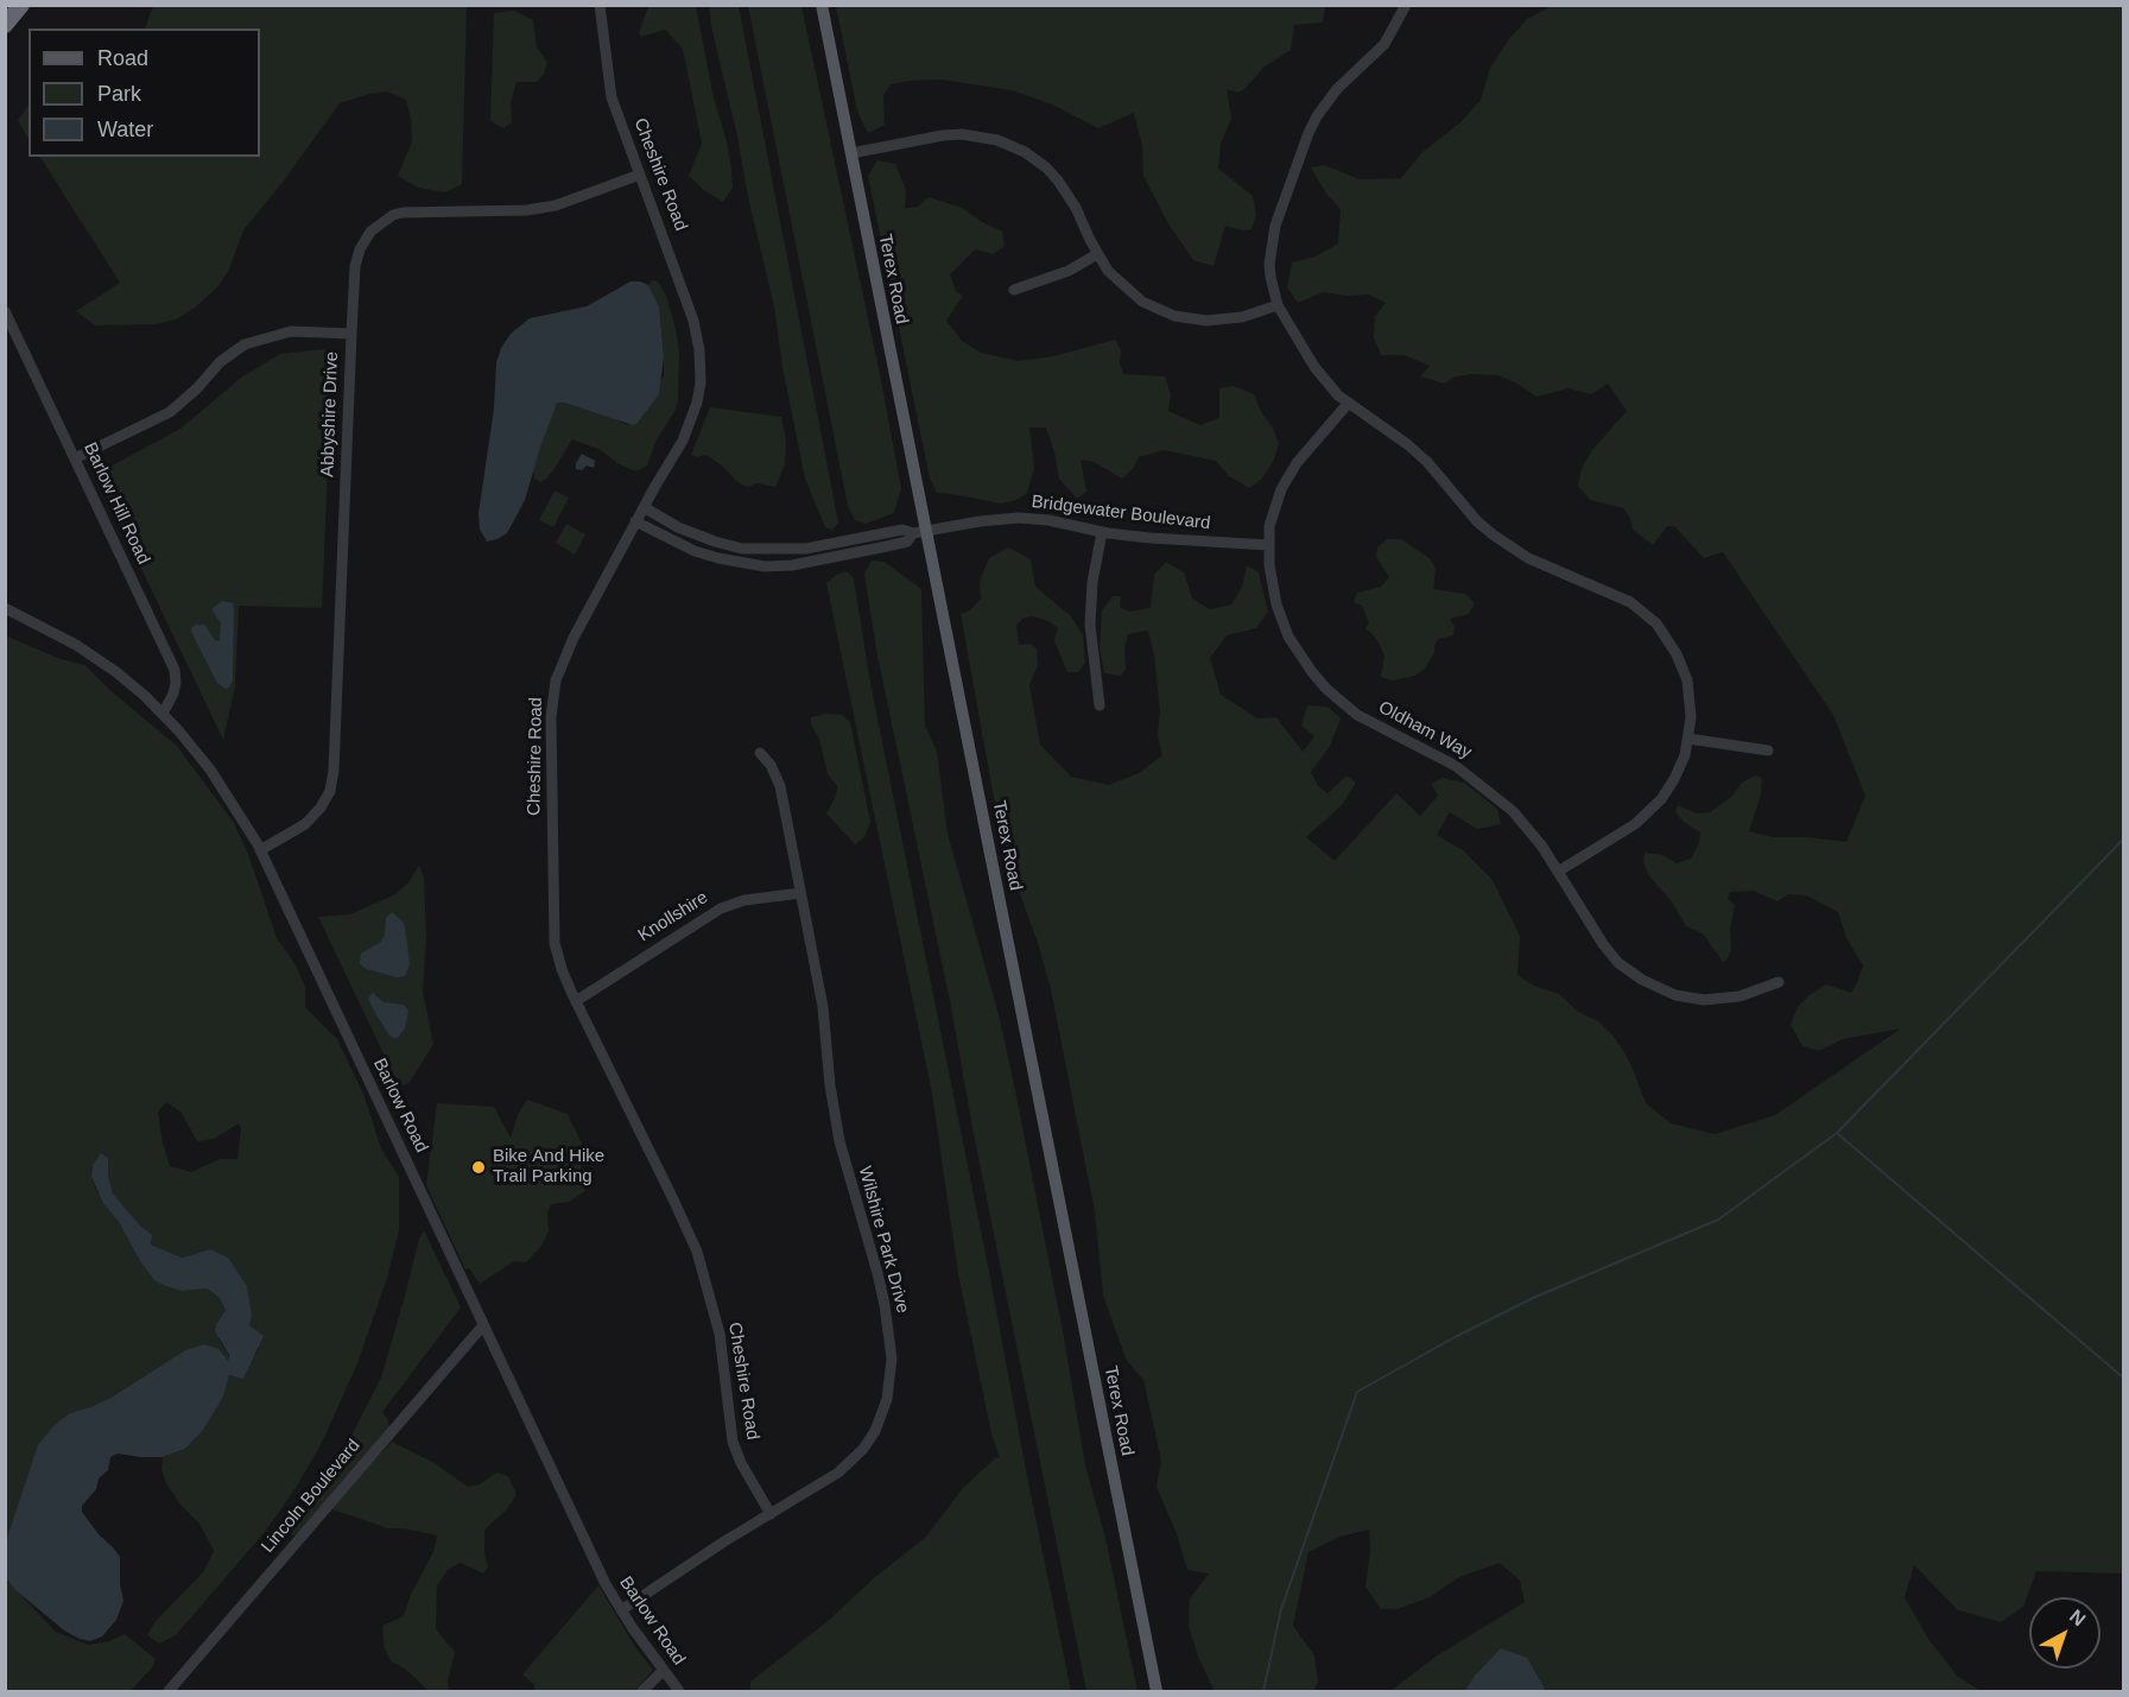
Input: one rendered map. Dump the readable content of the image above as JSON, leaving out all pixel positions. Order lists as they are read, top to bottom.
{
  "streets": {
    "main road": ["Terex Road"],
    "street": [
      "Cheshire Road",
      "Abbyshire Drive",
      "Barlow Hill Road",
      "Bridgewater Boulevard",
      "Oldham Way",
      "Knollshire",
      "Barlow Road",
      "Wilshire Park Drive",
      "Lincoln Boulevard"
    ]
  },
  "crossings": [
    ["Cheshire Road", "Abbyshire Drive"],
    ["Cheshire Road", "Knollshire"],
    ["Cheshire Road", "Wilshire Park Drive"],
    ["Terex Road", "Bridgewater Boulevard"],
    ["Abbyshire Drive", "Barlow Road"],
    ["Barlow Hill Road", "Barlow Road"],
    ["Bridgewater Boulevard", "Oldham Way"],
    ["Knollshire", "Wilshire Park Drive"],
    ["Barlow Road", "Wilshire Park Drive"],
    ["Barlow Road", "Lincoln Boulevard"]
  ],
  "places": ["Bike And Hike Trail Parking"],
  "legend": ["Road", "Park", "Water"],
  "north": "top right"
}
